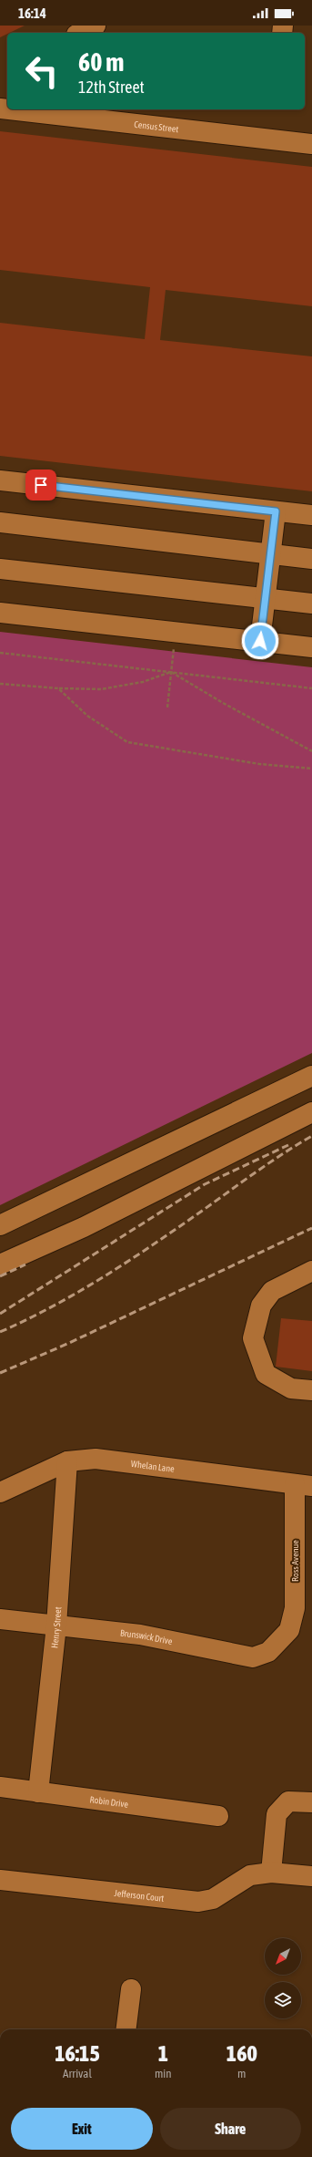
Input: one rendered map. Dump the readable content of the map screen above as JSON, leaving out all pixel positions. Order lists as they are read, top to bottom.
{
  "streets": {
    "street": [
      "Census Street",
      "Whelan Lane",
      "Ross Avenue",
      "Henry Street",
      "Brunswick Drive",
      "Robin Drive",
      "Jefferson Court"
    ]
  },
  "crossings": [
    ["Whelan Lane", "Ross Avenue"],
    ["Whelan Lane", "Henry Street"],
    ["Ross Avenue", "Brunswick Drive"],
    ["Henry Street", "Brunswick Drive"],
    ["Henry Street", "Robin Drive"]
  ],
  "north": "bottom left",
  "page": {
    "status": "16:14",
    "turn": ["60 m", "12th Street"],
    "eta": [
      "16:15",
      "Arrival",
      "1",
      "min",
      "160",
      "m"
    ],
    "buttons": ["Exit", "Share"]
  }
}
